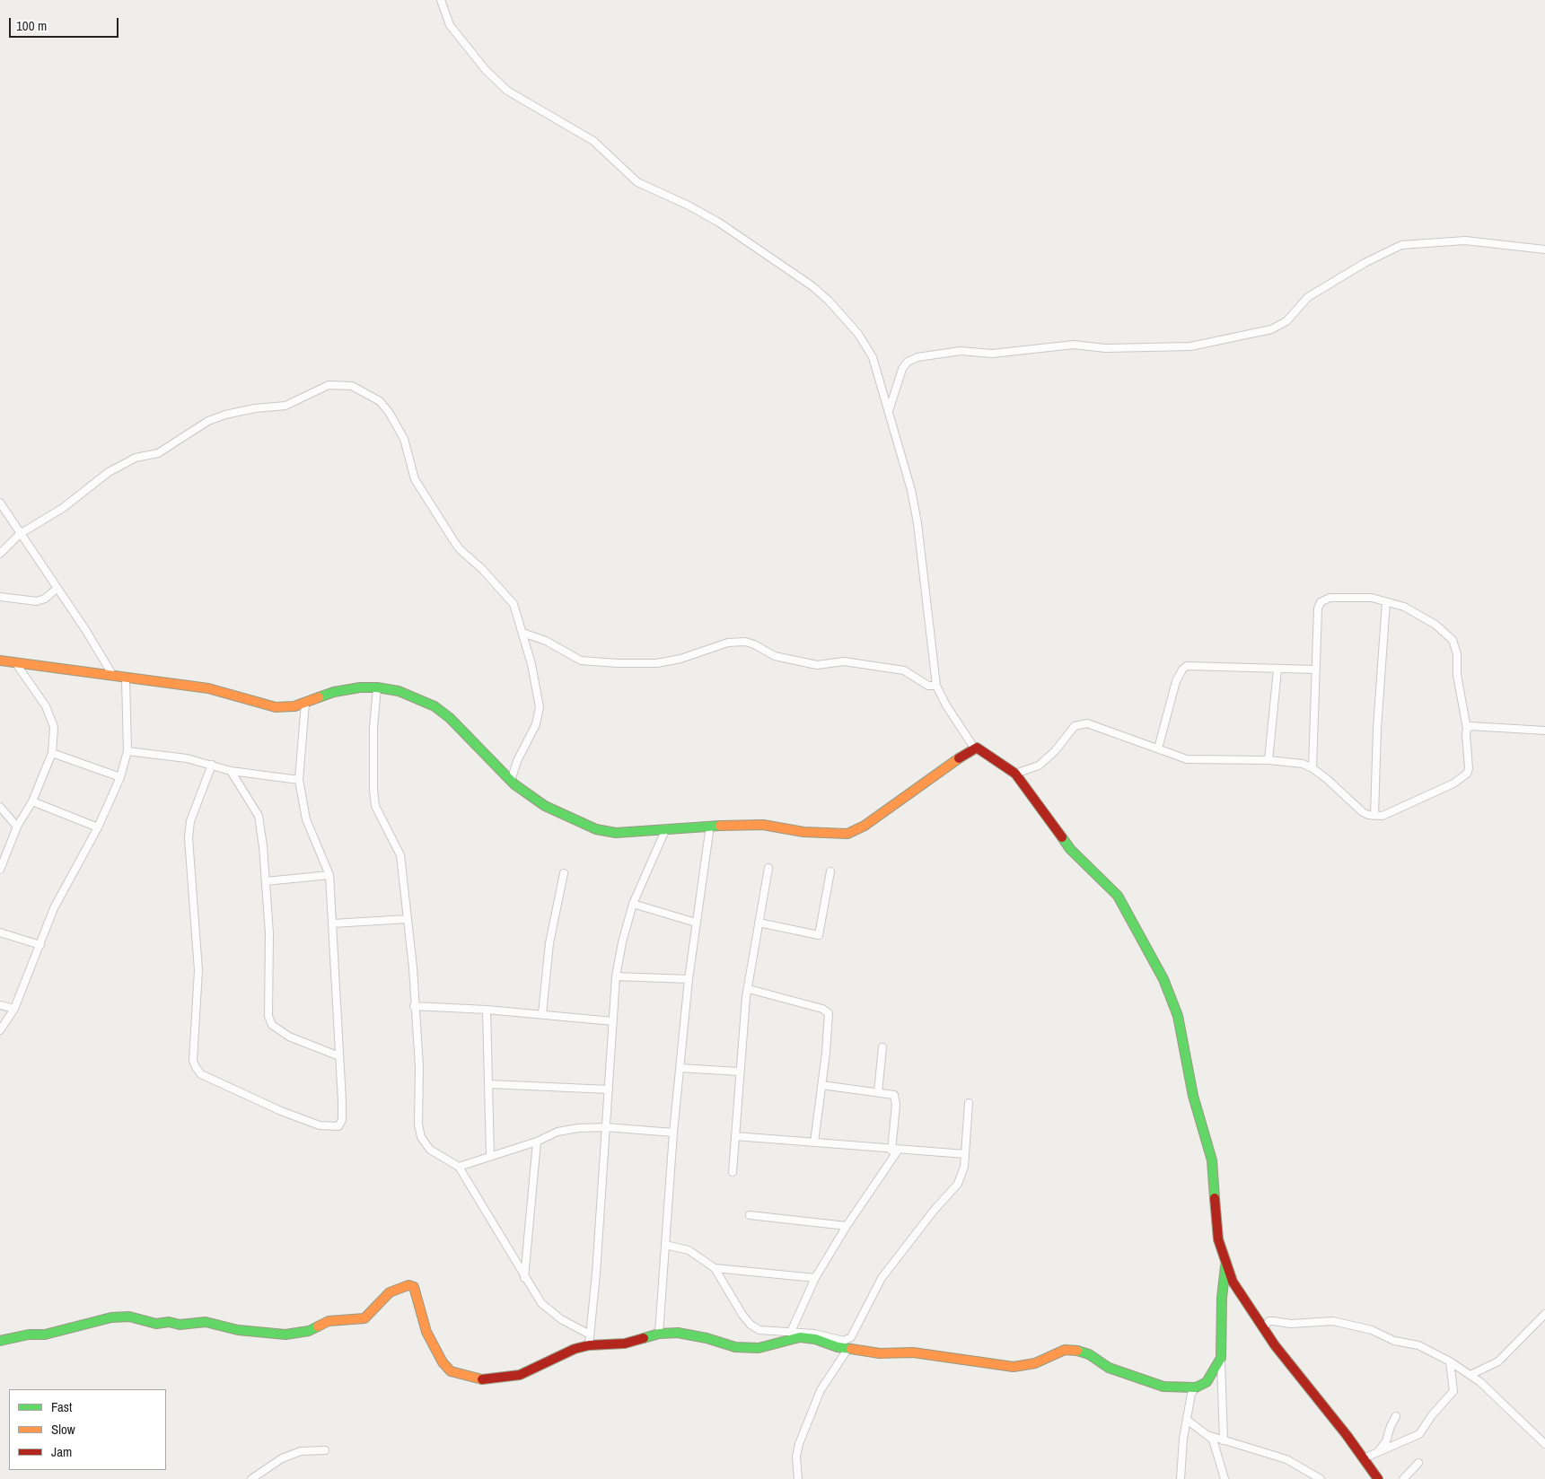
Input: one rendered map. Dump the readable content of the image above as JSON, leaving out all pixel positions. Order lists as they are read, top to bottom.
{
  "legend": ["Fast", "Slow", "Jam"],
  "scale_bar": "100 m"
}
